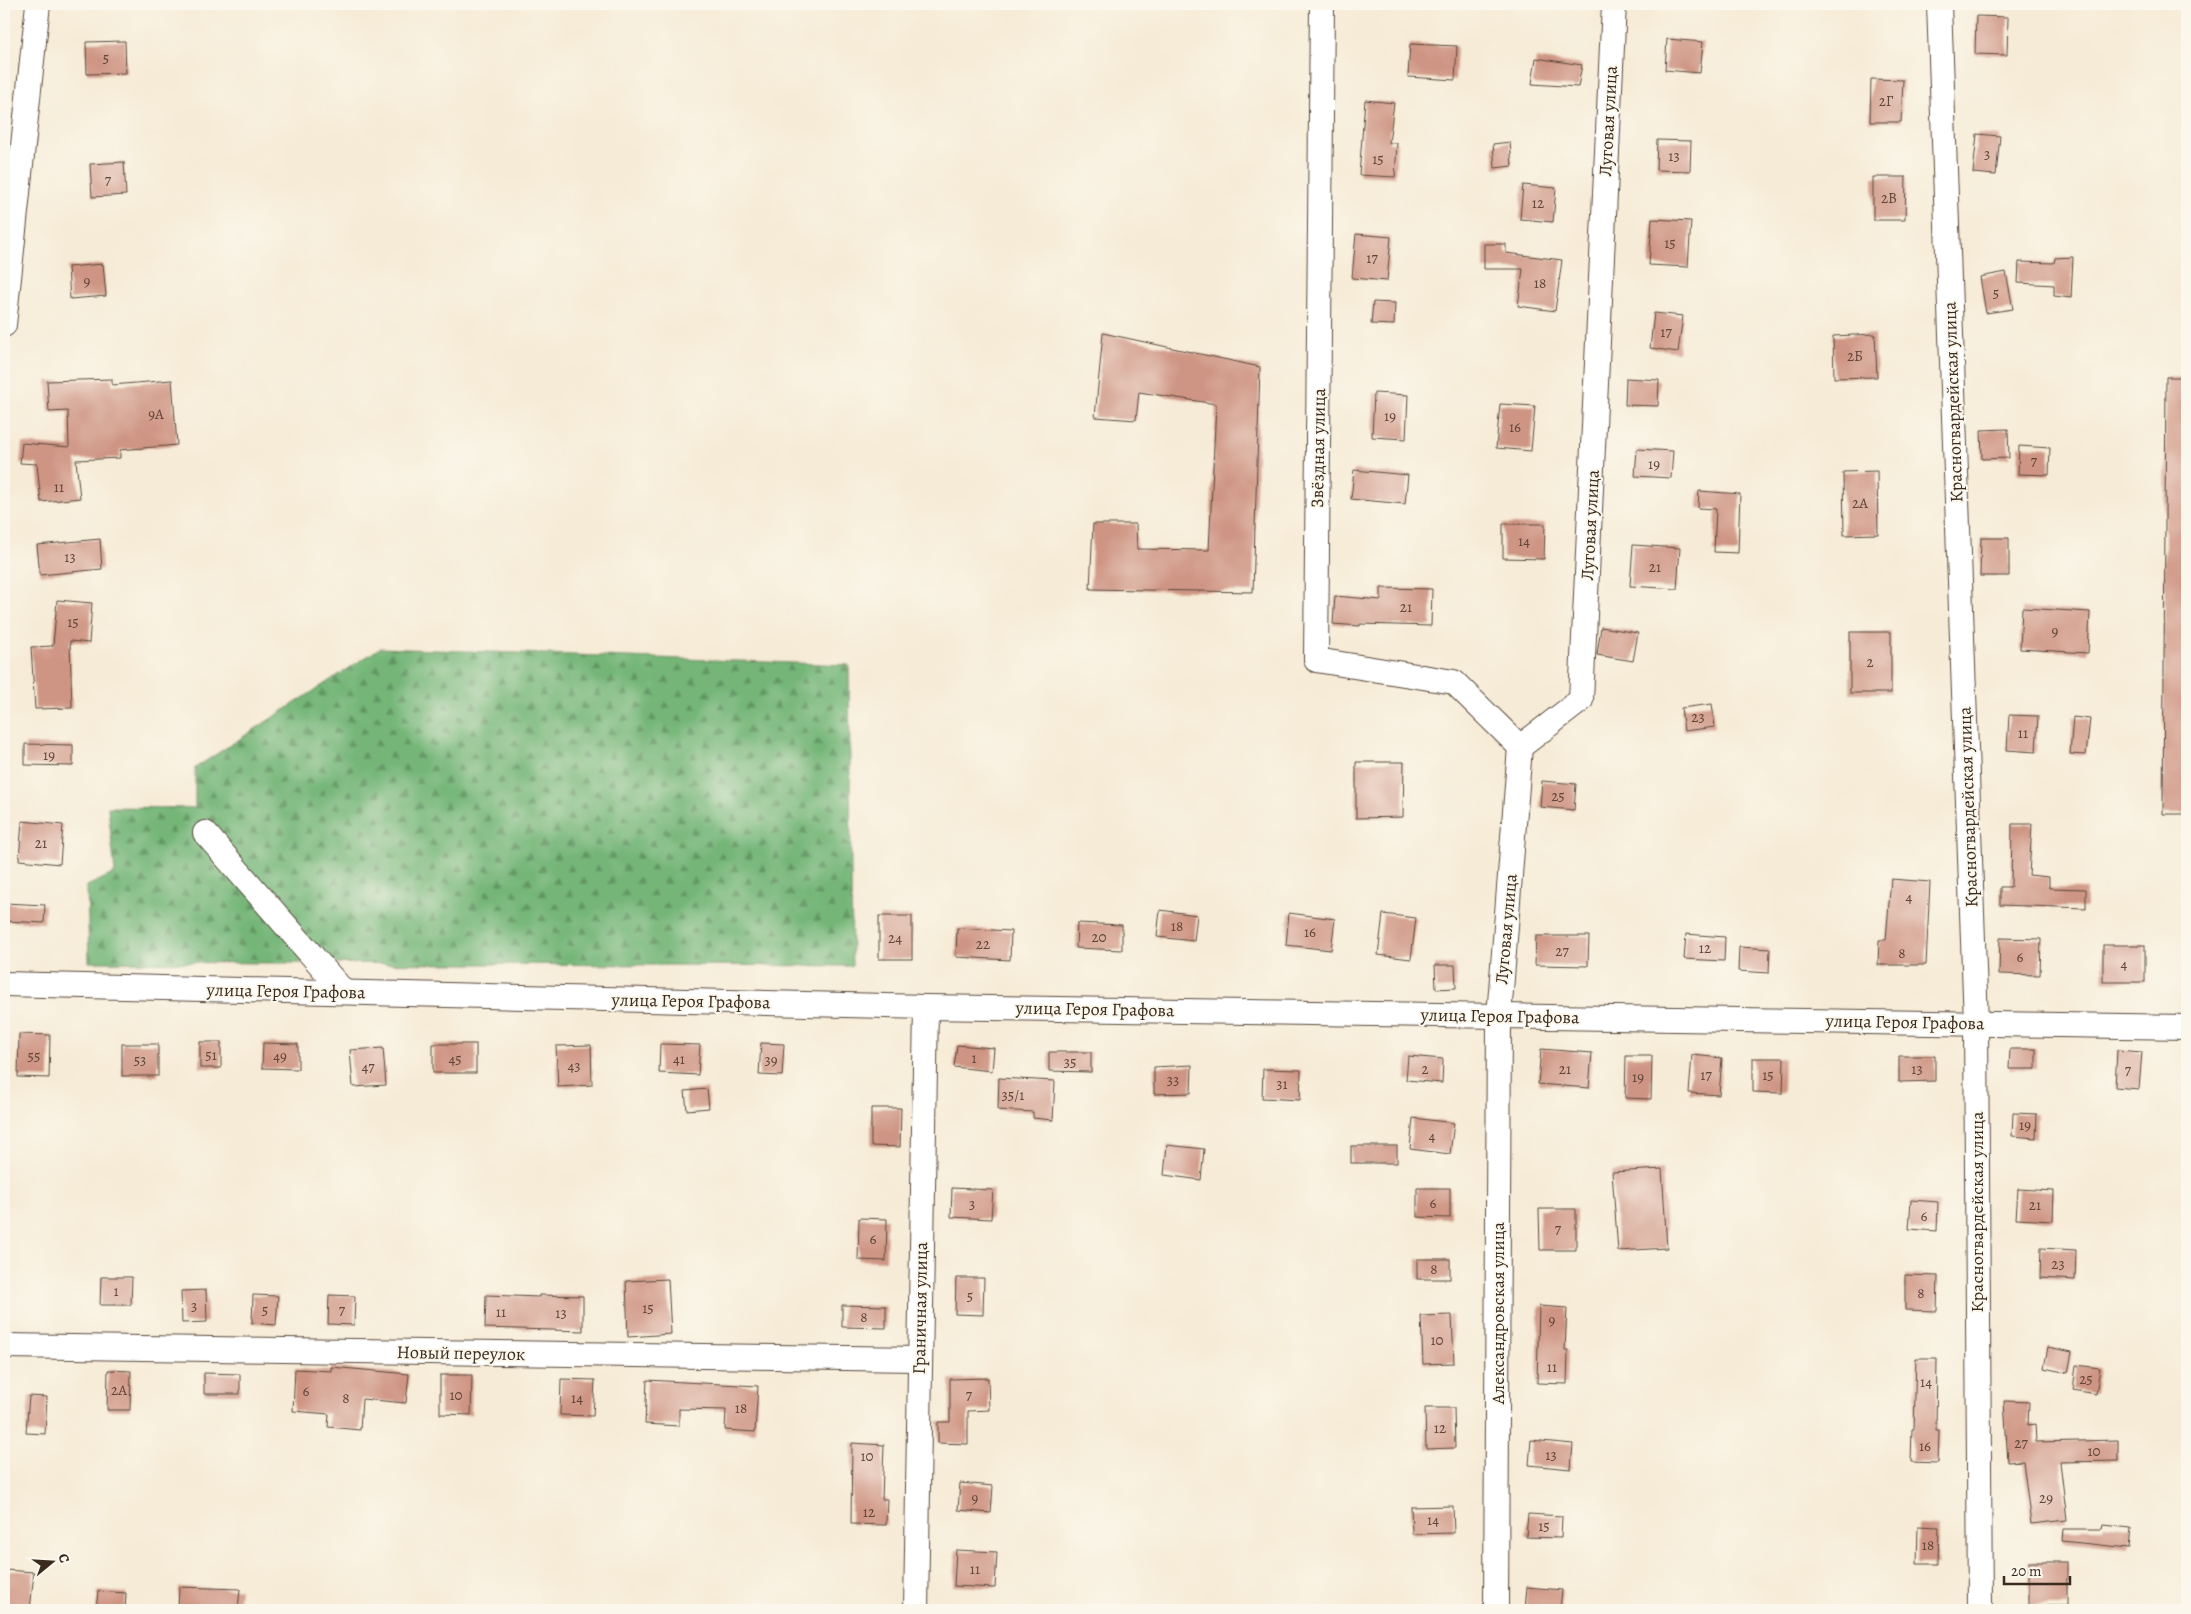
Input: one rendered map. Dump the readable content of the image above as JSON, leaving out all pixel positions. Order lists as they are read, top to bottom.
{
  "streets": {
    "street": [
      "Луговая улица",
      "Красногвардейская улица",
      "Звёздная улица",
      "улица Героя Графова",
      "Граничная улица",
      "Александровская улица",
      "Новый переулок"
    ]
  },
  "crossings": [
    ["Луговая улица", "Звёздная улица"],
    ["Луговая улица", "улица Героя Графова"],
    ["Луговая улица", "Александровская улица"],
    ["Красногвардейская улица", "улица Героя Графова"],
    ["улица Героя Графова", "Граничная улица"],
    ["улица Героя Графова", "Александровская улица"],
    ["Граничная улица", "Новый переулок"]
  ],
  "house_numbers": [
    "5",
    "2Г",
    "3",
    "13",
    "15",
    "7",
    "2В",
    "12",
    "15",
    "17",
    "9",
    "18",
    "5",
    "17",
    "2Б",
    "9А",
    "19",
    "16",
    "7",
    "19",
    "11",
    "2А",
    "14",
    "13",
    "21",
    "21",
    "15",
    "9",
    "2",
    "23",
    "11",
    "19",
    "25",
    "21",
    "4",
    "18",
    "16",
    "20",
    "24",
    "22",
    "12",
    "27",
    "8",
    "6",
    "4",
    "51",
    "55",
    "49",
    "1",
    "45",
    "41",
    "53",
    "39",
    "35",
    "43",
    "47",
    "2",
    "21",
    "13",
    "7",
    "17",
    "15",
    "19",
    "33",
    "31",
    "35/1",
    "19",
    "4",
    "6",
    "3",
    "21",
    "6",
    "7",
    "6",
    "23",
    "8",
    "1",
    "8",
    "5",
    "3",
    "15",
    "5",
    "7",
    "11",
    "13",
    "8",
    "9",
    "10",
    "11",
    "25",
    "14",
    "2А",
    "6",
    "10",
    "7",
    "8",
    "14",
    "18",
    "12",
    "27",
    "16",
    "10",
    "13",
    "10",
    "9",
    "29",
    "12",
    "14",
    "15",
    "18",
    "11"
  ],
  "scale_bar": "20 m",
  "north": "right"
}
